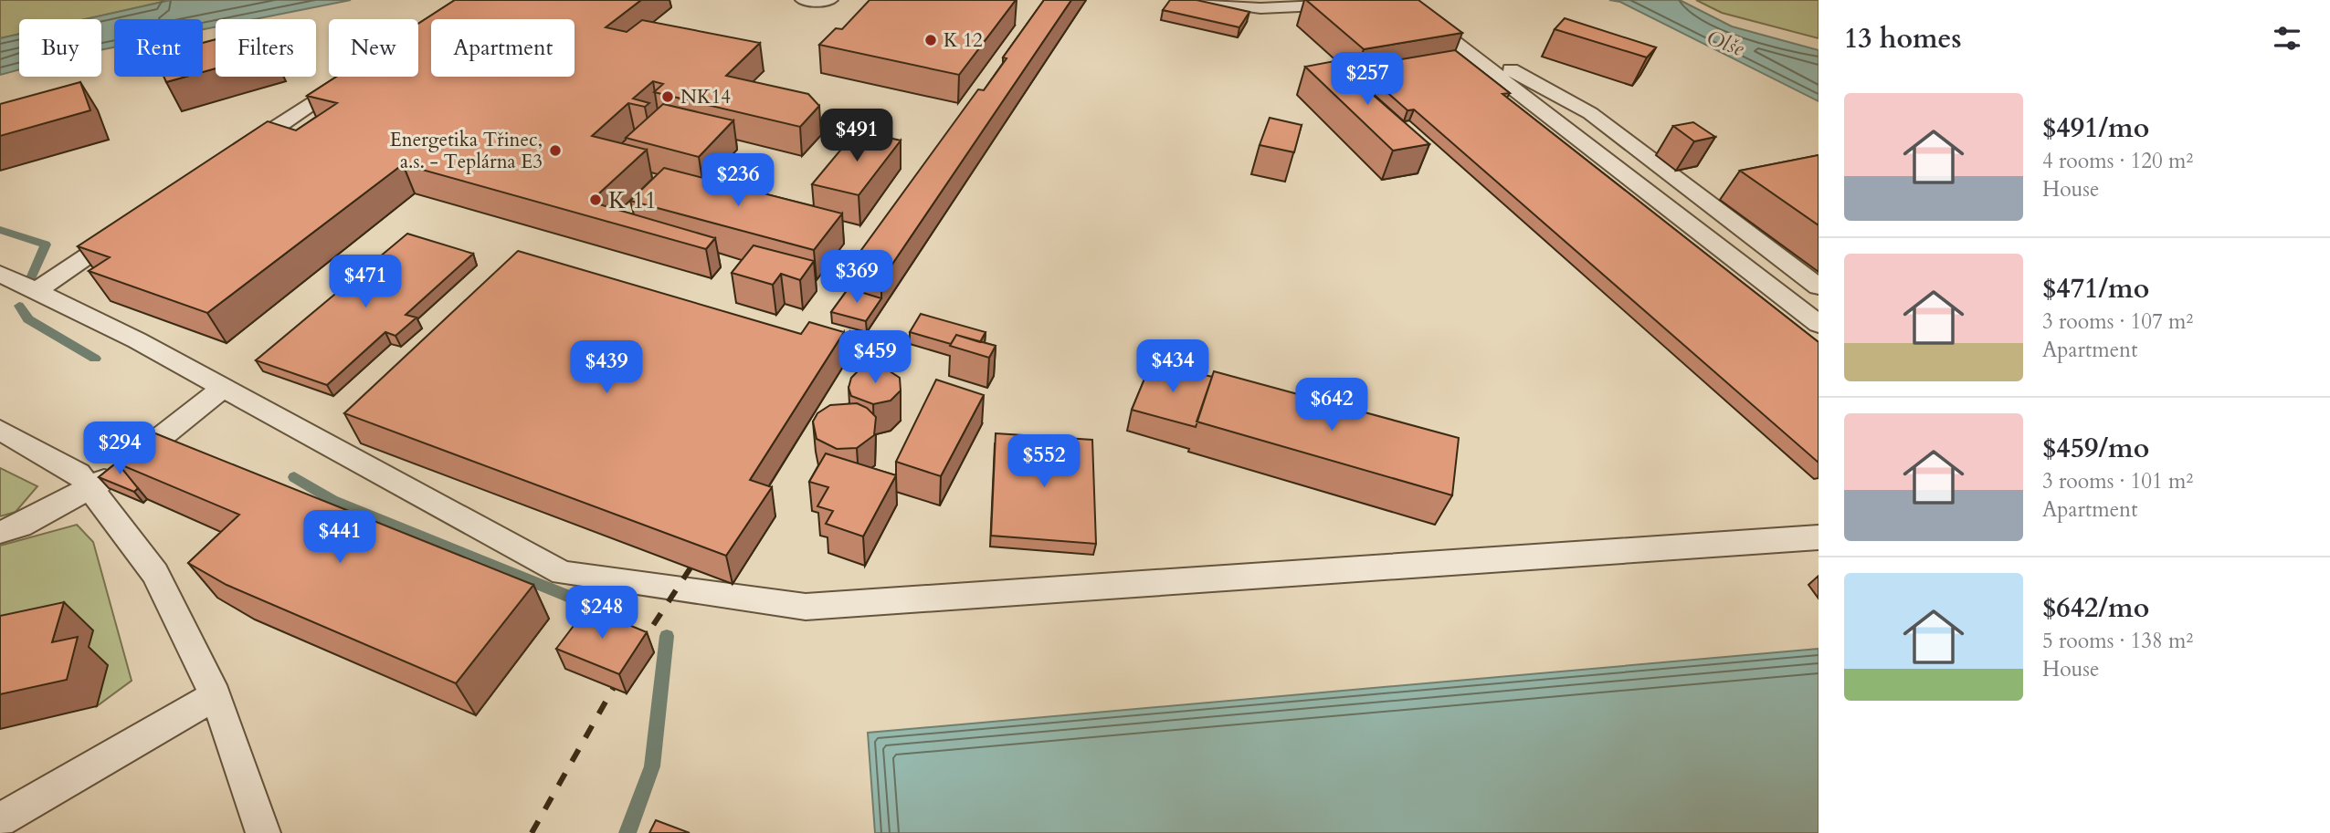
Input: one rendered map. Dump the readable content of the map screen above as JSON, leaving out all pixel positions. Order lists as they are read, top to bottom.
{
  "water": ["Olše"],
  "places": [
    "K 12",
    "NK14",
    "Energetika Třinec, a.s. - Teplárna E3",
    "K 11"
  ],
  "page": {
    "heading": "13 homes",
    "chip": [
      "Buy",
      "Rent",
      "Filters",
      "New",
      "Apartment"
    ],
    "price": [
      "$257",
      "$491",
      "$236",
      "$369",
      "$471",
      "$459",
      "$434",
      "$439",
      "$642",
      "$294",
      "$552",
      "$441",
      "$248"
    ],
    "list": [
      {
        "name": "$491/mo",
        "note": "4 rooms · 120 m² · House"
      },
      {
        "name": "$471/mo",
        "note": "3 rooms · 107 m² · Apartment"
      },
      {
        "name": "$459/mo",
        "note": "3 rooms · 101 m² · Apartment"
      },
      {
        "name": "$642/mo",
        "note": "5 rooms · 138 m² · House"
      }
    ]
  }
}
